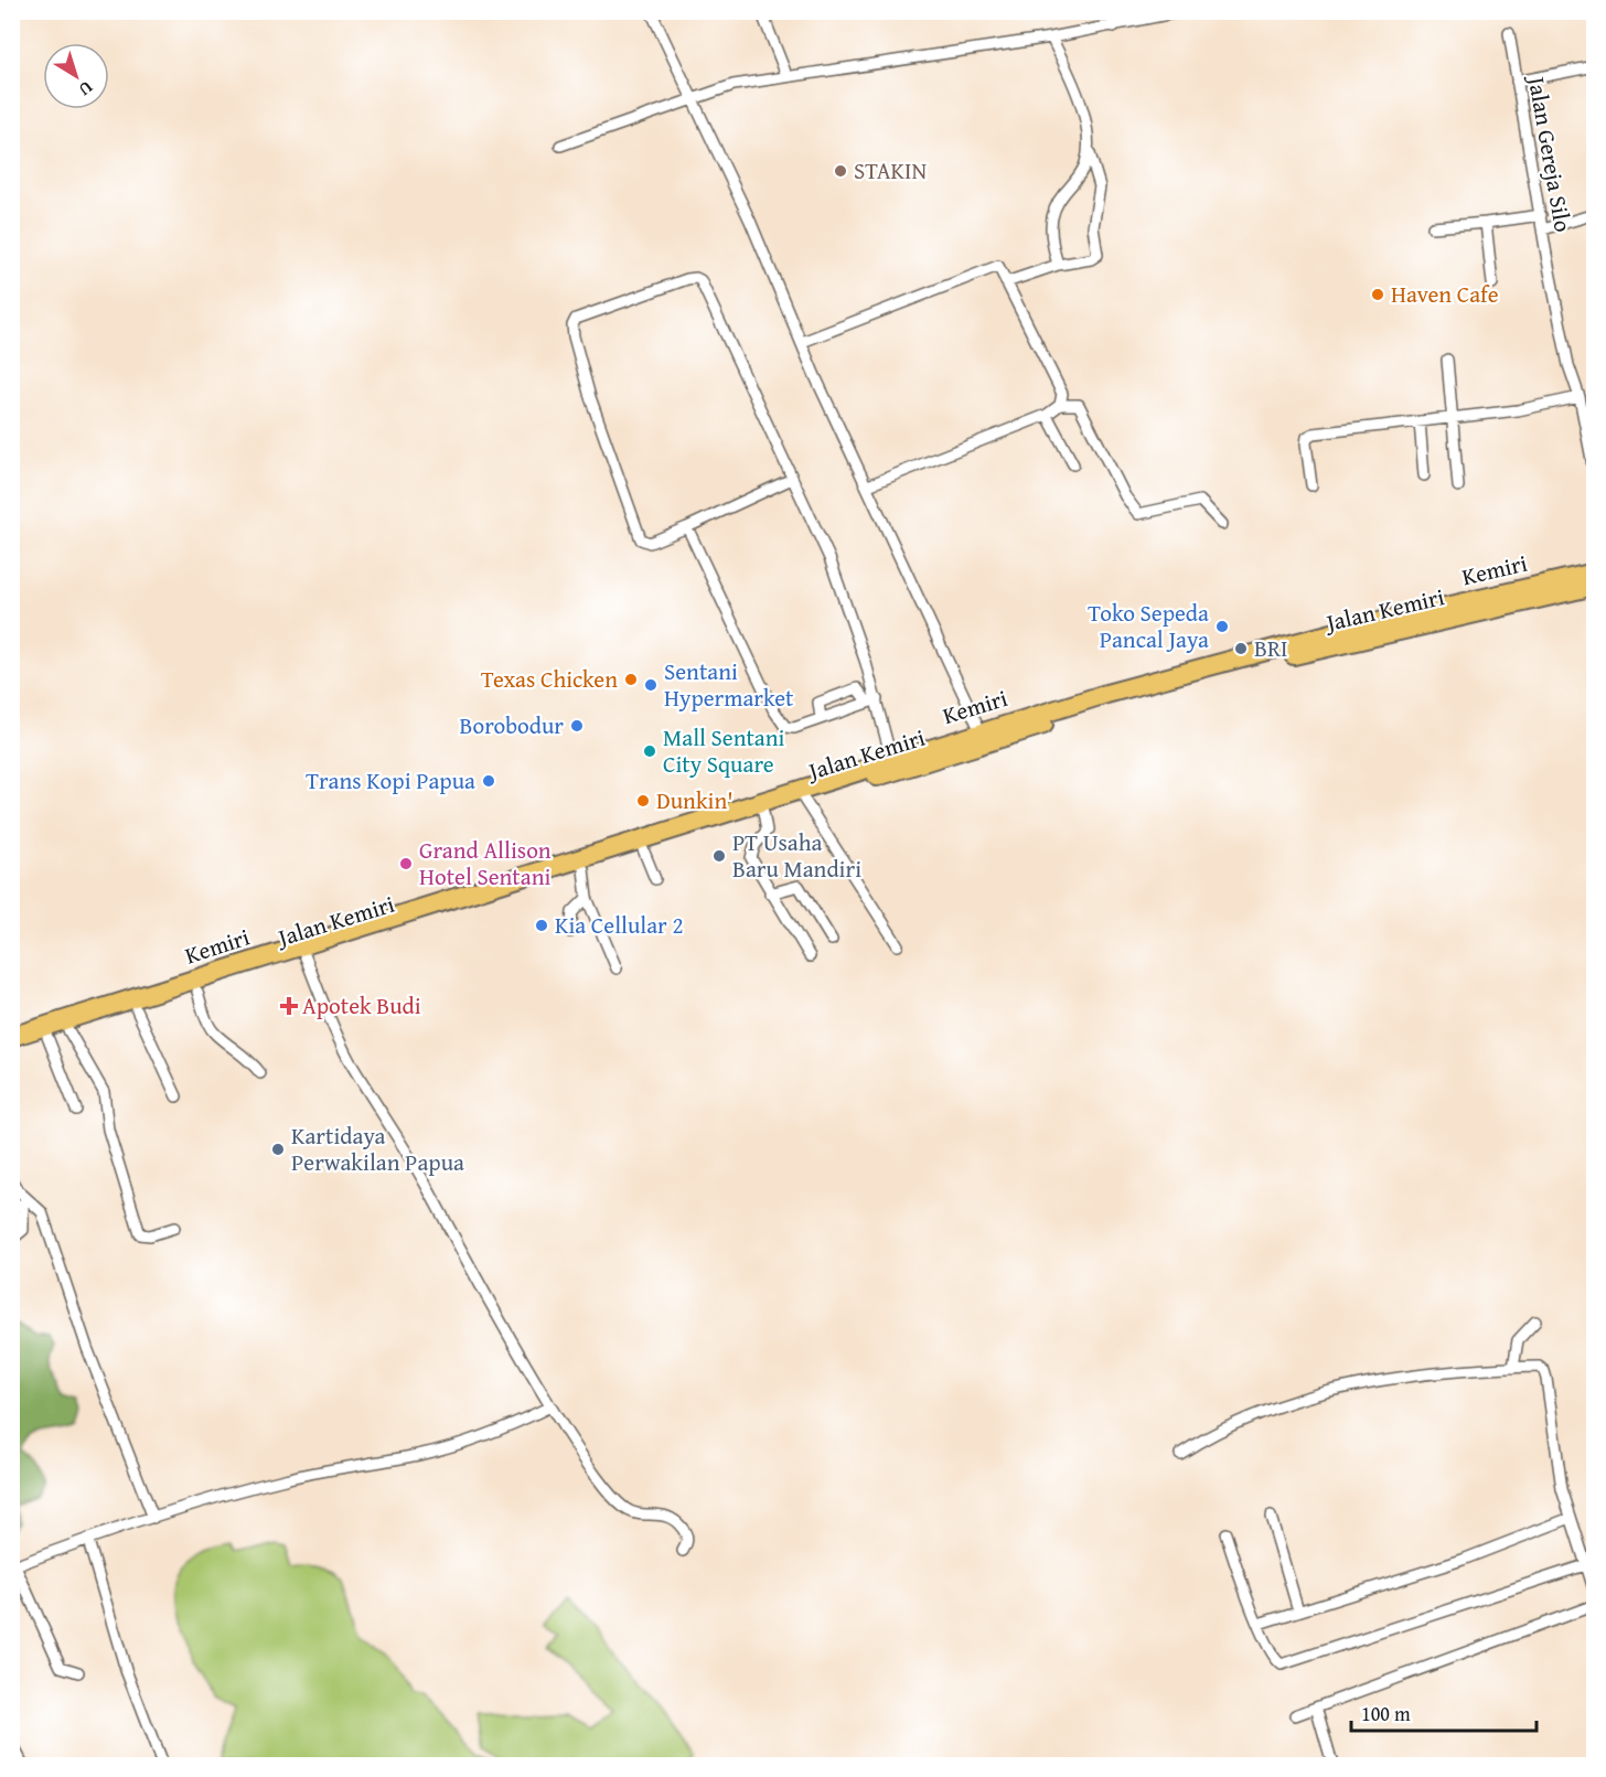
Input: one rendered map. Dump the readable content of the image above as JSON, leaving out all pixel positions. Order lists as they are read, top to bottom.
{
  "streets": {
    "highway": ["Kemiri", "Jalan Kemiri"],
    "street": ["Jalan Gereja Silo"]
  },
  "crossings": [
    ["Kemiri", "Jalan Kemiri"]
  ],
  "places": {
    "other": [
      "STAKIN",
      "Haven Cafe",
      "Toko Sepeda Pancal Jaya",
      "BRI",
      "Texas Chicken",
      "Sentani Hypermarket",
      "Borobodur",
      "Mall Sentani City Square",
      "Trans Kopi Papua",
      "Dunkin'",
      "PT Usaha Baru Mandiri",
      "Grand Allison Hotel Sentani",
      "Kia Cellular 2",
      "Kartidaya Perwakilan Papua"
    ],
    "health": ["Apotek Budi"]
  },
  "scale_bar": "100 m",
  "north": "bottom right"
}
